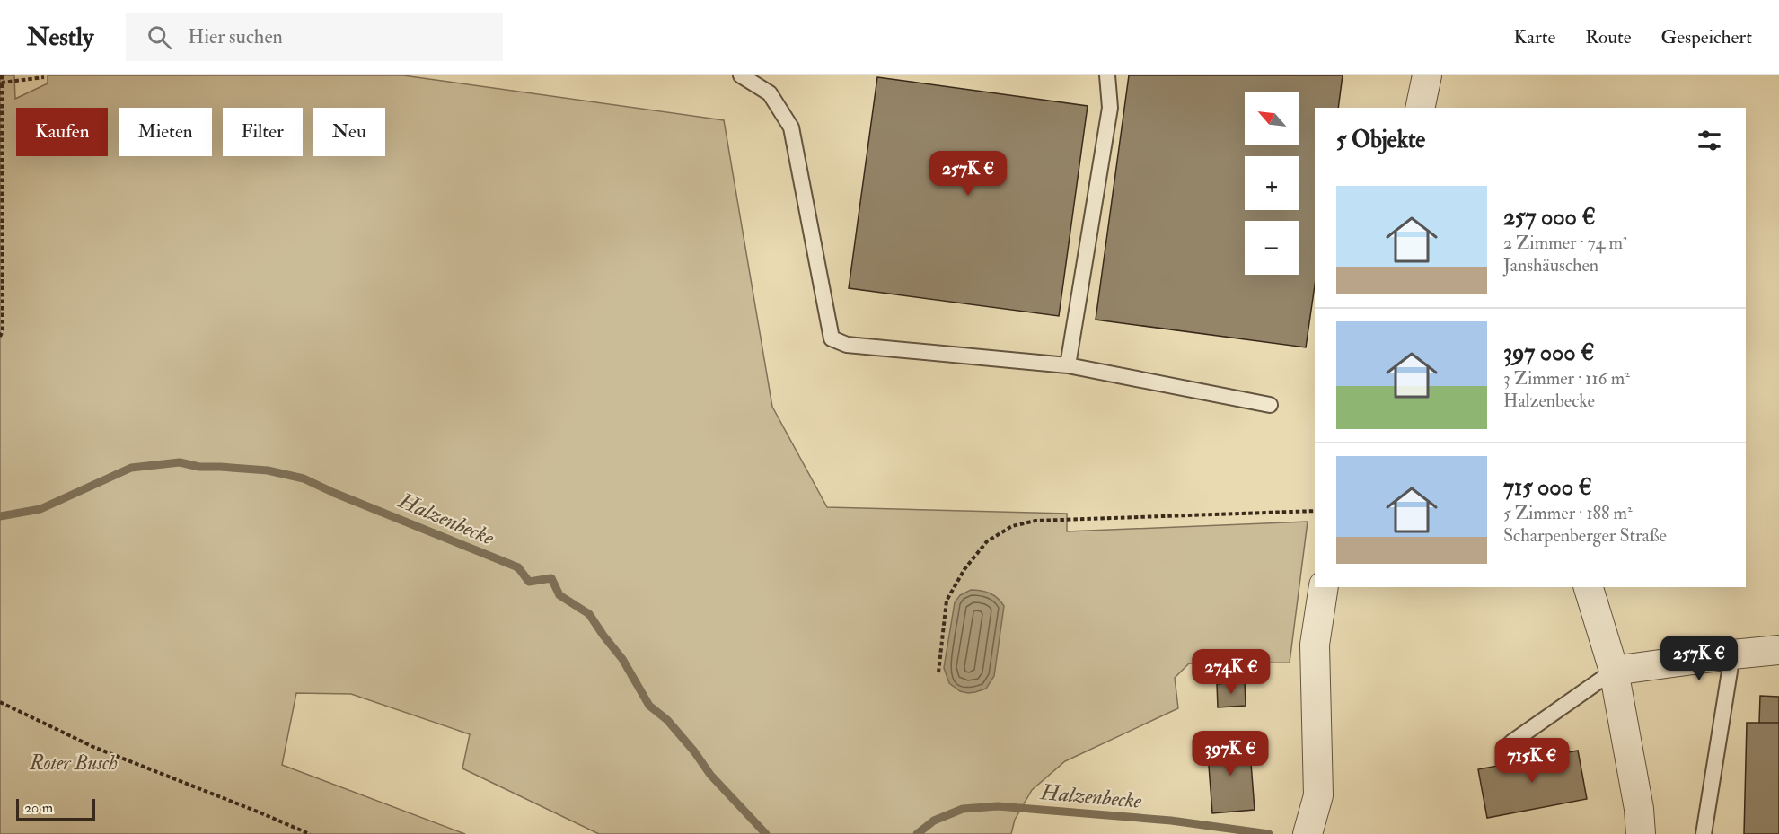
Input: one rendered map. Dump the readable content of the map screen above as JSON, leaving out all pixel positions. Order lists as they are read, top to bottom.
{
  "water": ["Halzenbecke"],
  "parks": ["Roter Busch"],
  "scale_bar": "20 m",
  "north": "top left",
  "page": {
    "header": "Nestly",
    "search": "Hier suchen",
    "nav": ["Karte", "Route", "Gespeichert"],
    "map_buttons": ["+", "−"],
    "chip": [
      "Kaufen",
      "Mieten",
      "Filter",
      "Neu"
    ],
    "heading": "5 Objekte",
    "price": [
      "257K €",
      "257K €",
      "274K €",
      "397K €",
      "715K €"
    ],
    "list": [
      {
        "name": "257 000 €",
        "note": "2 Zimmer · 74 m² · Janshäuschen"
      },
      {
        "name": "397 000 €",
        "note": "3 Zimmer · 116 m² · Halzenbecke"
      },
      {
        "name": "715 000 €",
        "note": "5 Zimmer · 188 m² · Scharpenberger Straße"
      }
    ],
    "scale": "20 m"
  }
}
